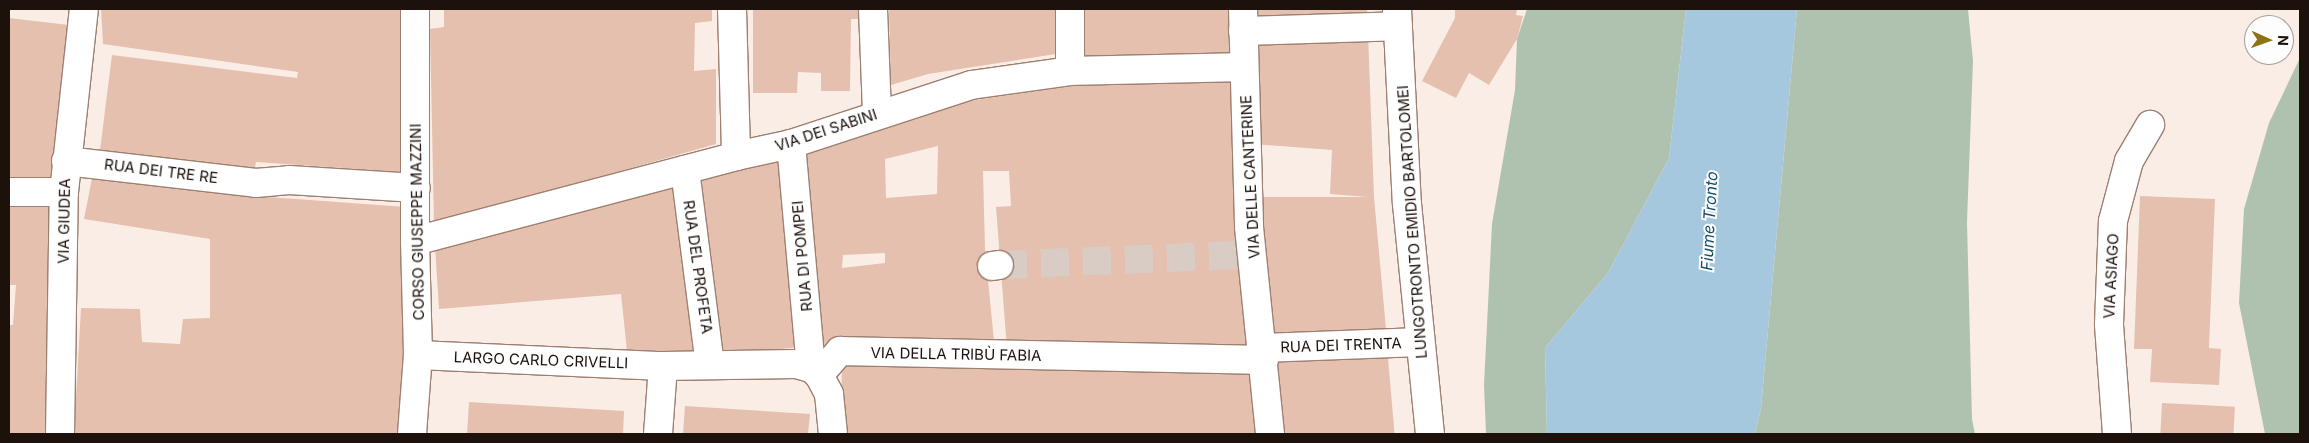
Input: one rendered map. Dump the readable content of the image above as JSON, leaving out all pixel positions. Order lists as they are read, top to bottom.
{
  "streets": {
    "street": [
      "VIA DEI SABINI",
      "RUA DEI TRE RE",
      "VIA DELLE CANTERINE",
      "VIA GIUDEA",
      "CORSO GIUSEPPE MAZZINI",
      "LUNGOTRONTO EMIDIO BARTOLOMEI",
      "RUA DI POMPEI",
      "RUA DEL PROFETA",
      "VIA ASIAGO",
      "RUA DEI TRENTA",
      "VIA DELLA TRIBÙ FABIA",
      "LARGO CARLO CRIVELLI"
    ]
  },
  "crossings": [
    ["VIA DEI SABINI", "VIA DELLE CANTERINE"],
    ["VIA DEI SABINI", "CORSO GIUSEPPE MAZZINI"],
    ["VIA DEI SABINI", "RUA DI POMPEI"],
    ["VIA DEI SABINI", "RUA DEL PROFETA"],
    ["RUA DEI TRE RE", "VIA GIUDEA"],
    ["RUA DEI TRE RE", "CORSO GIUSEPPE MAZZINI"],
    ["VIA DELLE CANTERINE", "RUA DEI TRENTA"],
    ["VIA DELLE CANTERINE", "VIA DELLA TRIBÙ FABIA"],
    ["CORSO GIUSEPPE MAZZINI", "LARGO CARLO CRIVELLI"],
    ["LUNGOTRONTO EMIDIO BARTOLOMEI", "RUA DEI TRENTA"],
    ["RUA DI POMPEI", "VIA DELLA TRIBÙ FABIA"],
    ["RUA DEI TRENTA", "VIA DELLA TRIBÙ FABIA"]
  ],
  "water": ["Fiume Tronto"],
  "north": "right"
}
